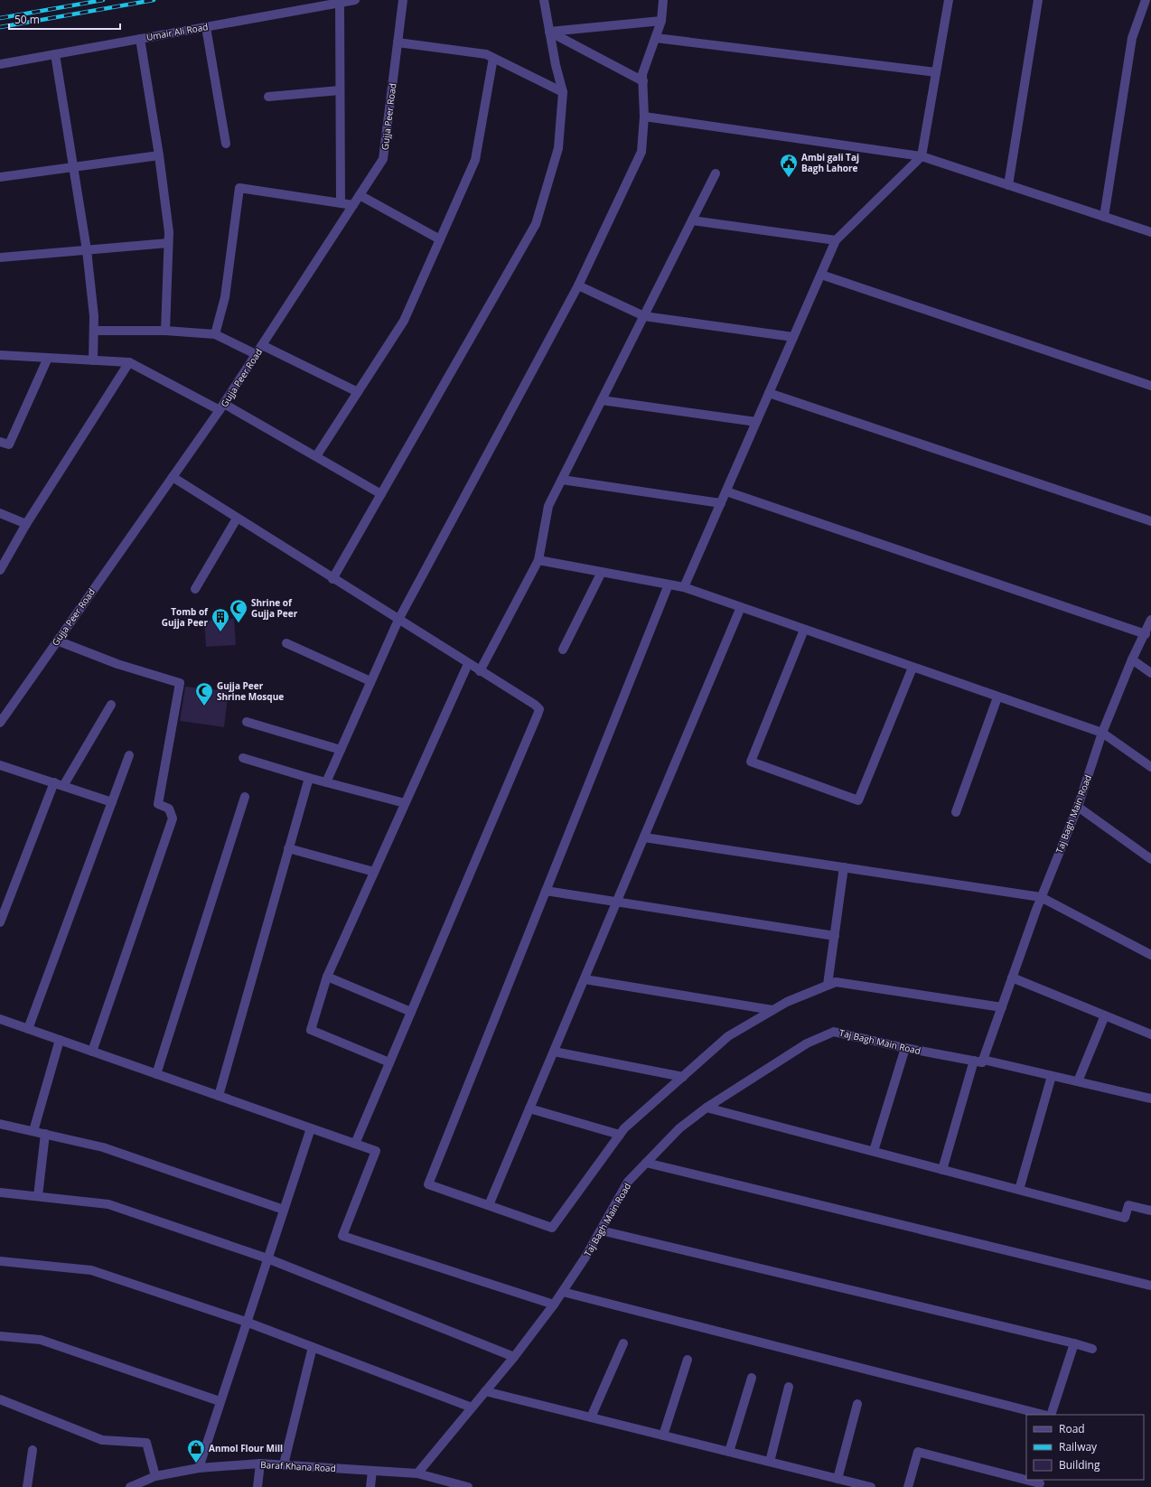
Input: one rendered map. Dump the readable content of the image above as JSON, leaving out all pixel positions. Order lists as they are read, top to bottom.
{
  "streets": {
    "street": [
      "Umair Ali Road",
      "Gujja Peer Road",
      "Taj Bagh Main Road",
      "Baraf Khana Road"
    ]
  },
  "crossings": [
    ["Taj Bagh Main Road", "Baraf Khana Road"]
  ],
  "places": {
    "public building": ["Ambi gali Taj Bagh Lahore"],
    "mosque": ["Shrine of Gujja Peer", "Gujja Peer Shrine Mosque"],
    "building": ["Tomb of Gujja Peer"],
    "shop": ["Anmol Flour Mill"]
  },
  "legend": ["Road", "Railway", "Building"],
  "scale_bar": "50 m"
}
